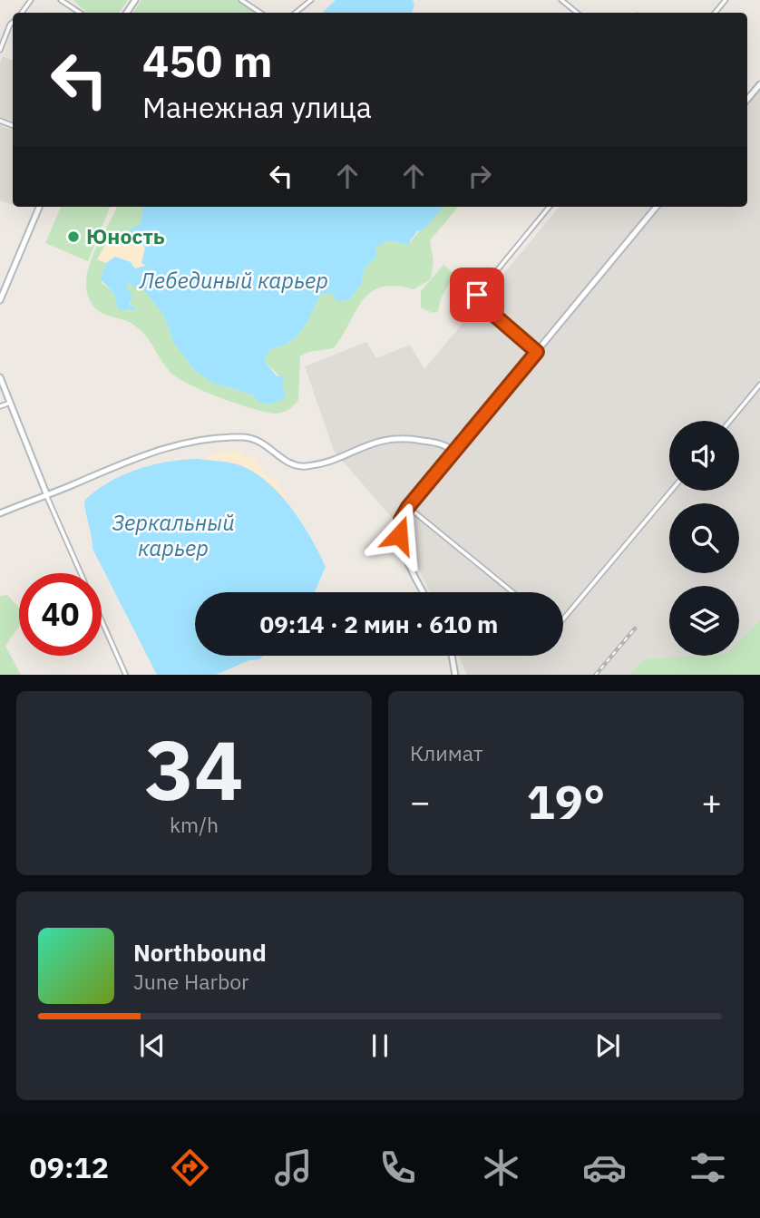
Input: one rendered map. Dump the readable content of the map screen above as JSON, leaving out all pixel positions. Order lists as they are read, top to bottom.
{
  "water": ["Лебединый карьер", "Зеркальный карьер"],
  "places": ["Юность"],
  "page": {
    "turn": ["450 m", "Манежная улица"],
    "limit": "40",
    "trip": "09:14 · 2 мин · 610 m",
    "tile": [
      ["34", "km/h"],
      "Климат"
    ],
    "heat": ["−", "19°", "+"],
    "song": ["Northbound", "June Harbor"],
    "tabs": "09:12"
  }
}
